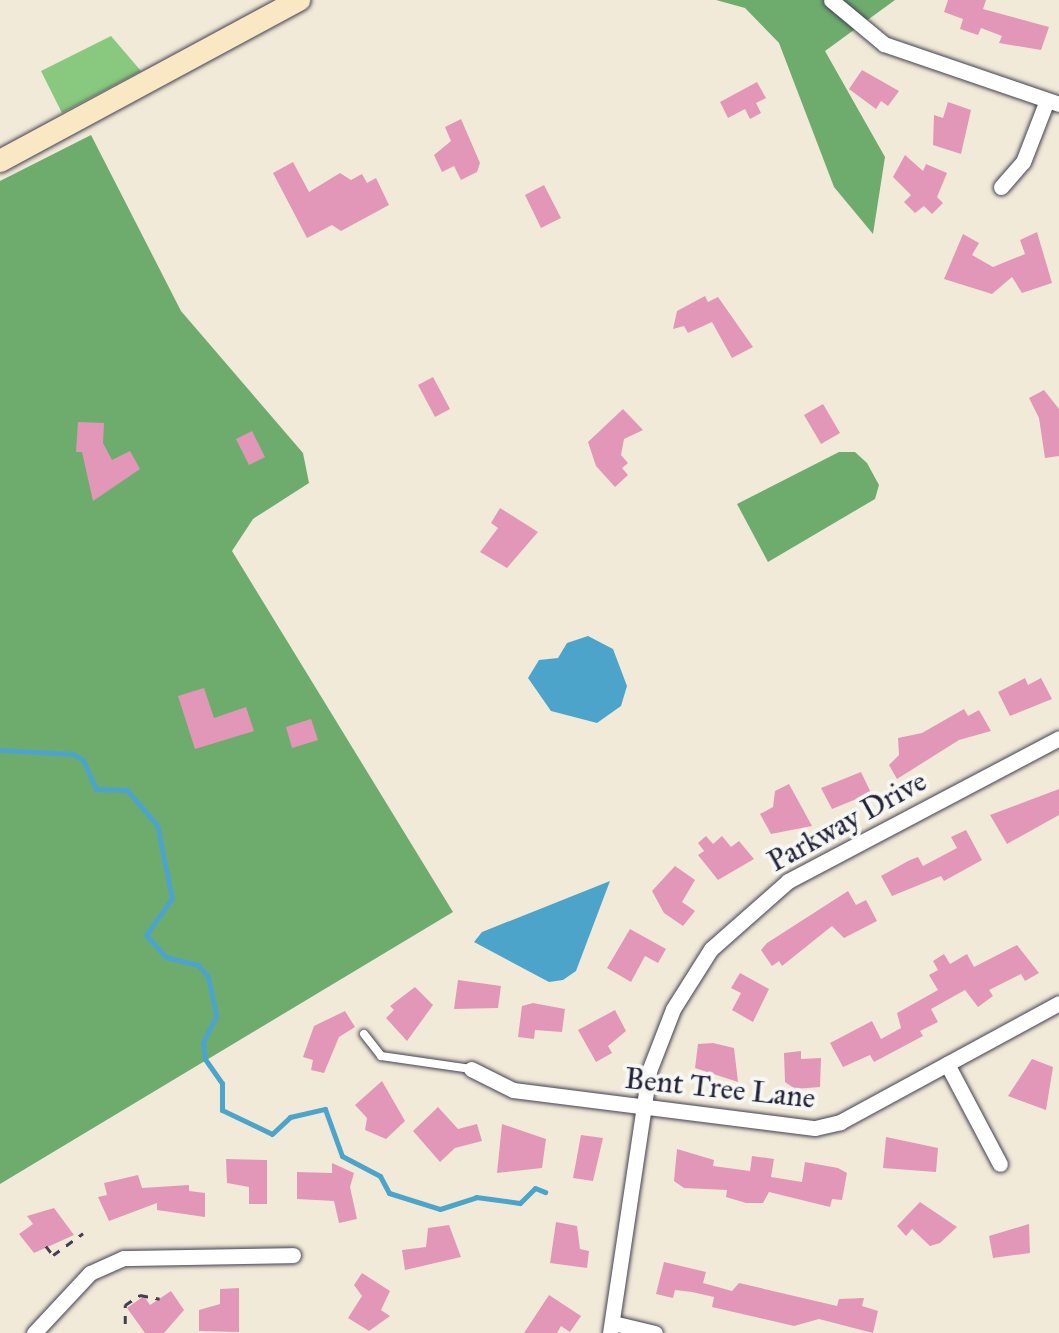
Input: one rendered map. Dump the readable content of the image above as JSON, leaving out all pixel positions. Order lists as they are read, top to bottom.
{
  "streets": {
    "street": ["Parkway Drive", "Bent Tree Lane"]
  },
  "crossings": [
    ["Parkway Drive", "Bent Tree Lane"]
  ]
}
